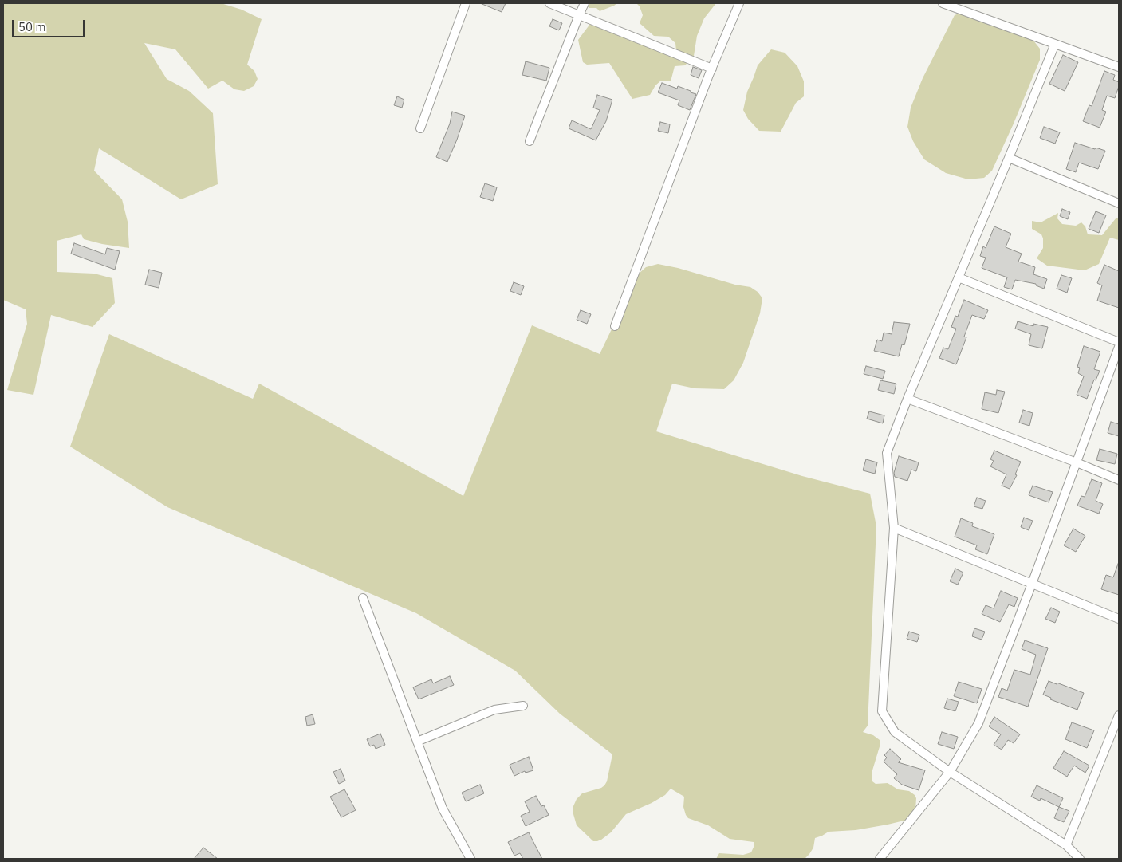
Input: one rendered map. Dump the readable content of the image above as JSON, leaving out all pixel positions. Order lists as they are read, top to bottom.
{
  "scale_bar": "50 m"
}
